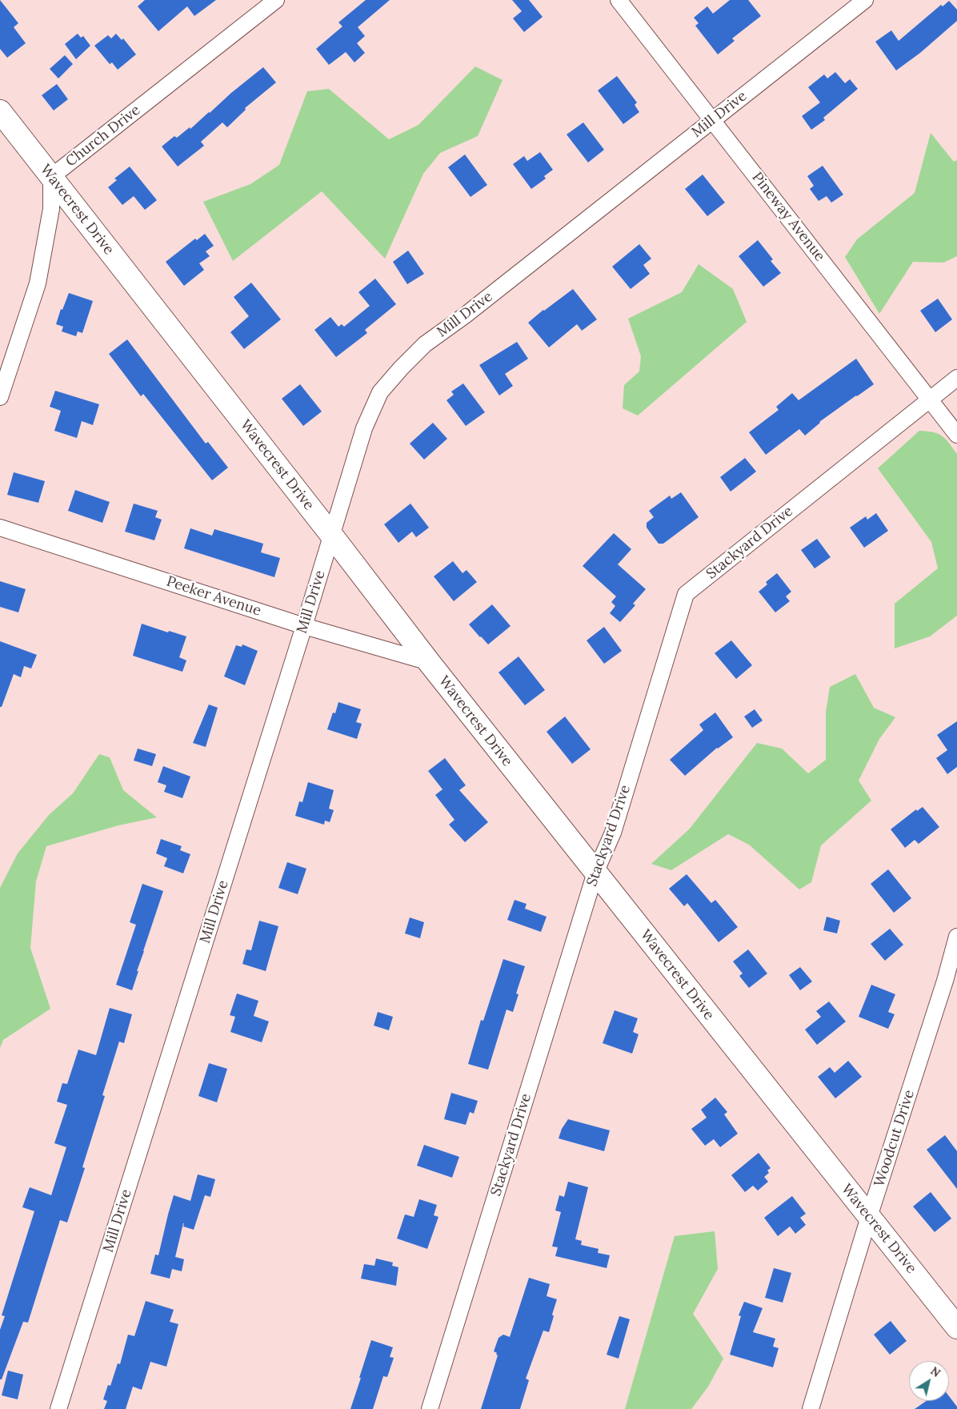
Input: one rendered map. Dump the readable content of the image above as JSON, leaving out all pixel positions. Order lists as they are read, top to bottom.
{
  "streets": {
    "street": [
      "Mill Drive",
      "Church Drive",
      "Wavecrest Drive",
      "Pineway Avenue",
      "Stackyard Drive",
      "Peeker Avenue",
      "Woodcut Drive"
    ]
  },
  "crossings": [
    ["Mill Drive", "Wavecrest Drive"],
    ["Mill Drive", "Pineway Avenue"],
    ["Mill Drive", "Peeker Avenue"],
    ["Church Drive", "Wavecrest Drive"],
    ["Wavecrest Drive", "Stackyard Drive"],
    ["Wavecrest Drive", "Peeker Avenue"],
    ["Wavecrest Drive", "Woodcut Drive"],
    ["Pineway Avenue", "Stackyard Drive"]
  ],
  "north": "top right"
}
